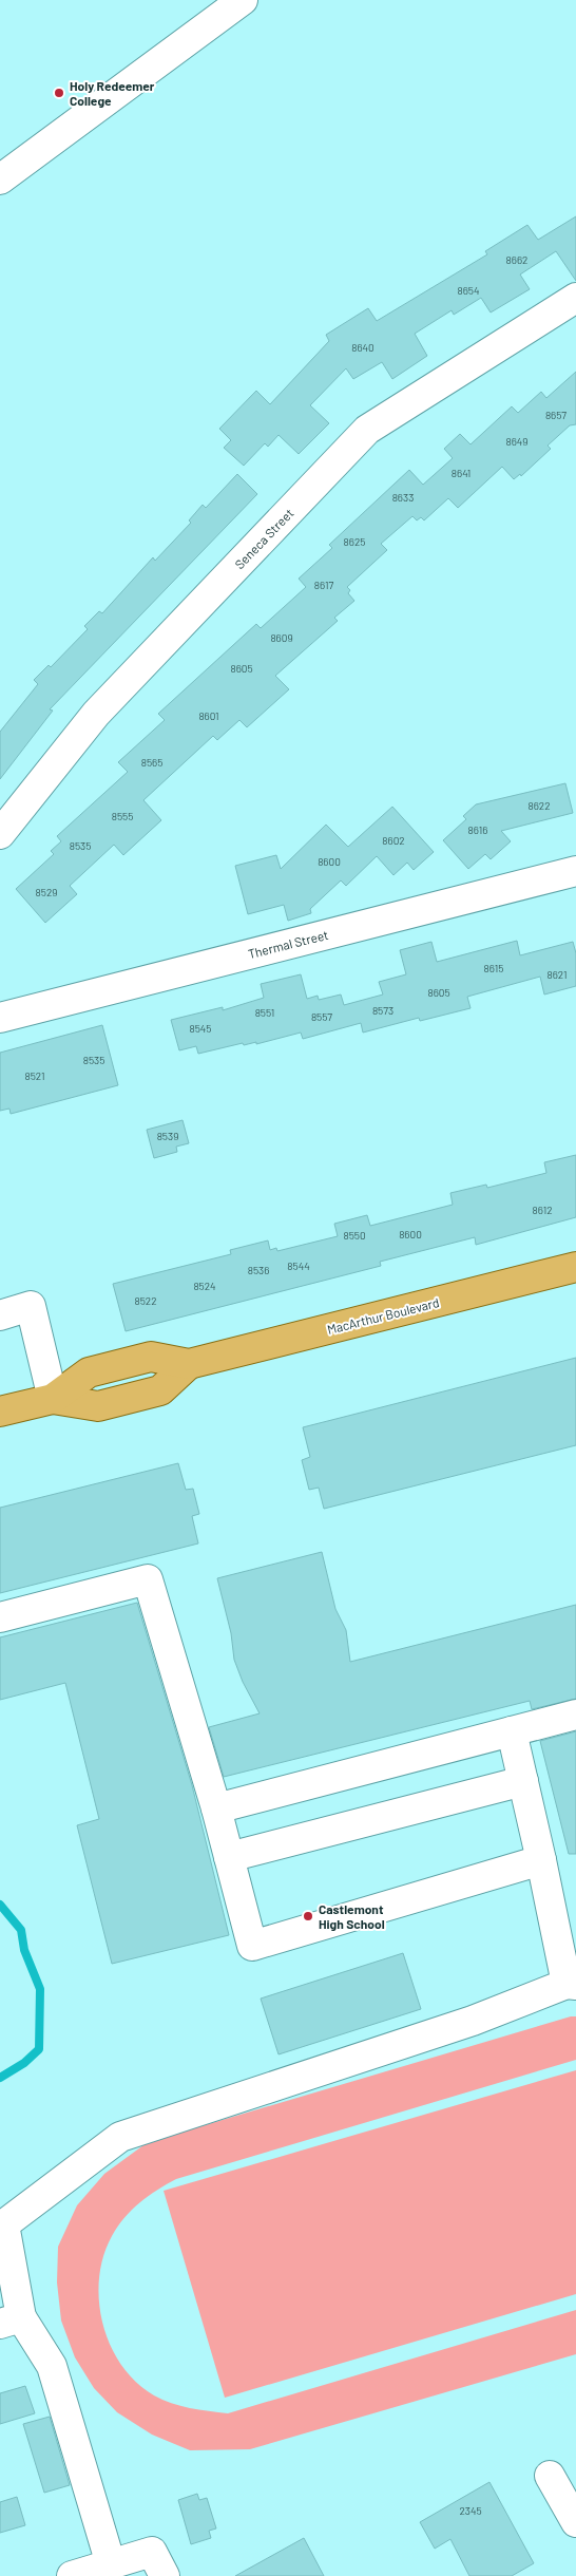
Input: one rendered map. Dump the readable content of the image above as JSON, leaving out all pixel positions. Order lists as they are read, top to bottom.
{
  "streets": {
    "main road": ["MacArthur Boulevard"],
    "street": ["Seneca Street", "Thermal Street"]
  },
  "places": ["Holy Redeemer College", "Castlemont High School"],
  "house_numbers": [
    "8662",
    "8654",
    "8640",
    "8657",
    "8649",
    "8641",
    "8633",
    "8625",
    "8617",
    "8609",
    "8605",
    "8601",
    "8565",
    "8622",
    "8555",
    "8616",
    "8602",
    "8535",
    "8600",
    "8529",
    "8615",
    "8621",
    "8605",
    "8573",
    "8551",
    "8557",
    "8545",
    "8535",
    "8521",
    "8539",
    "8612",
    "8600",
    "8550",
    "8544",
    "8536",
    "8524",
    "8522",
    "2345"
  ]
}
